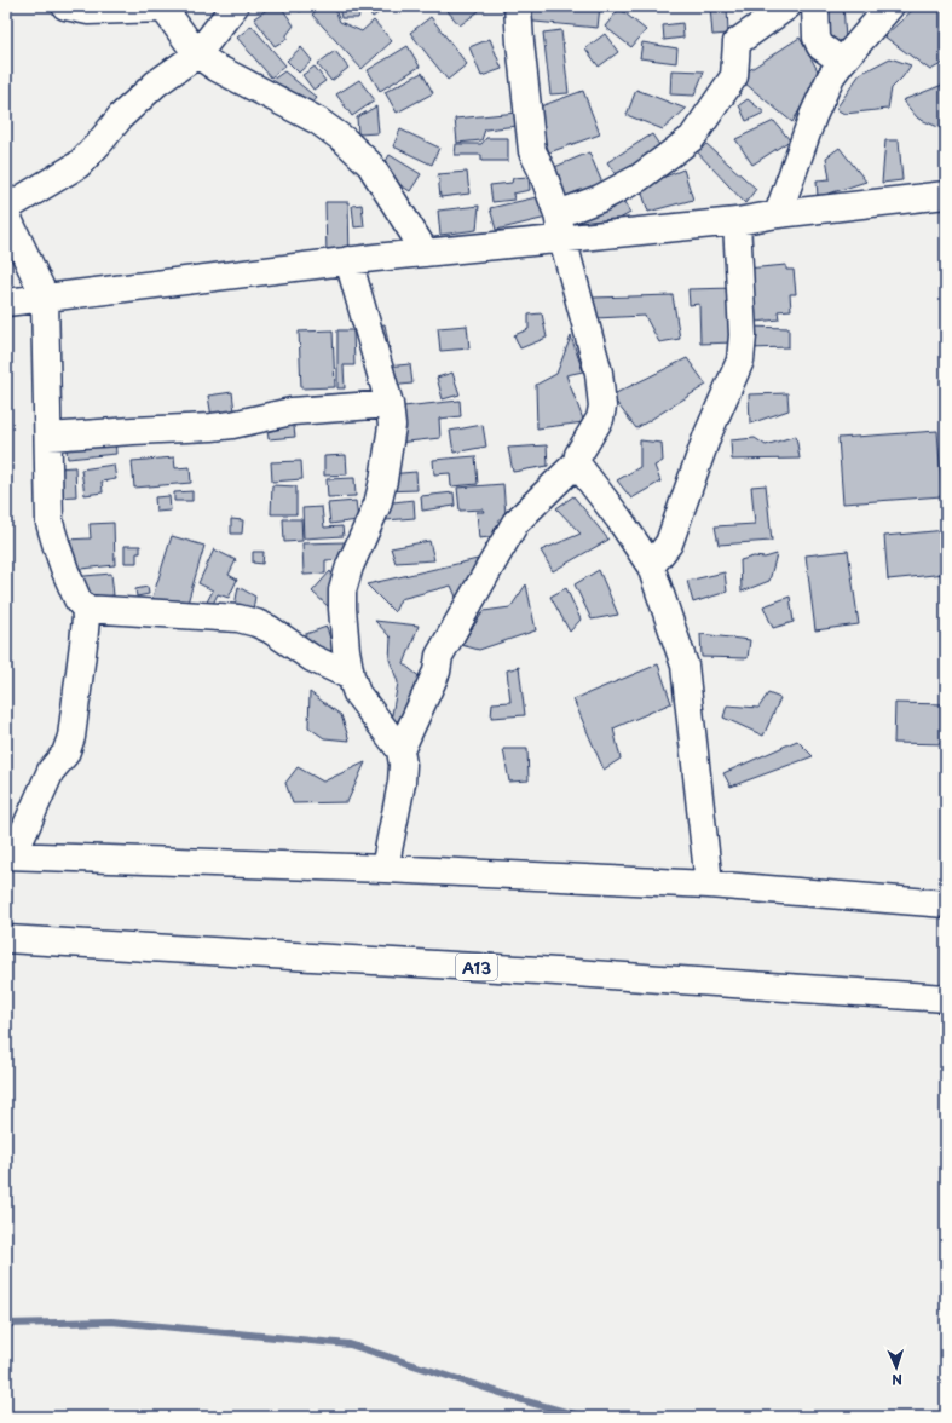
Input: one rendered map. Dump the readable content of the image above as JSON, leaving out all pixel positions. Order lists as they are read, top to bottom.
{
  "streets": {
    "main road": ["A13"]
  },
  "north": "bottom"
}
